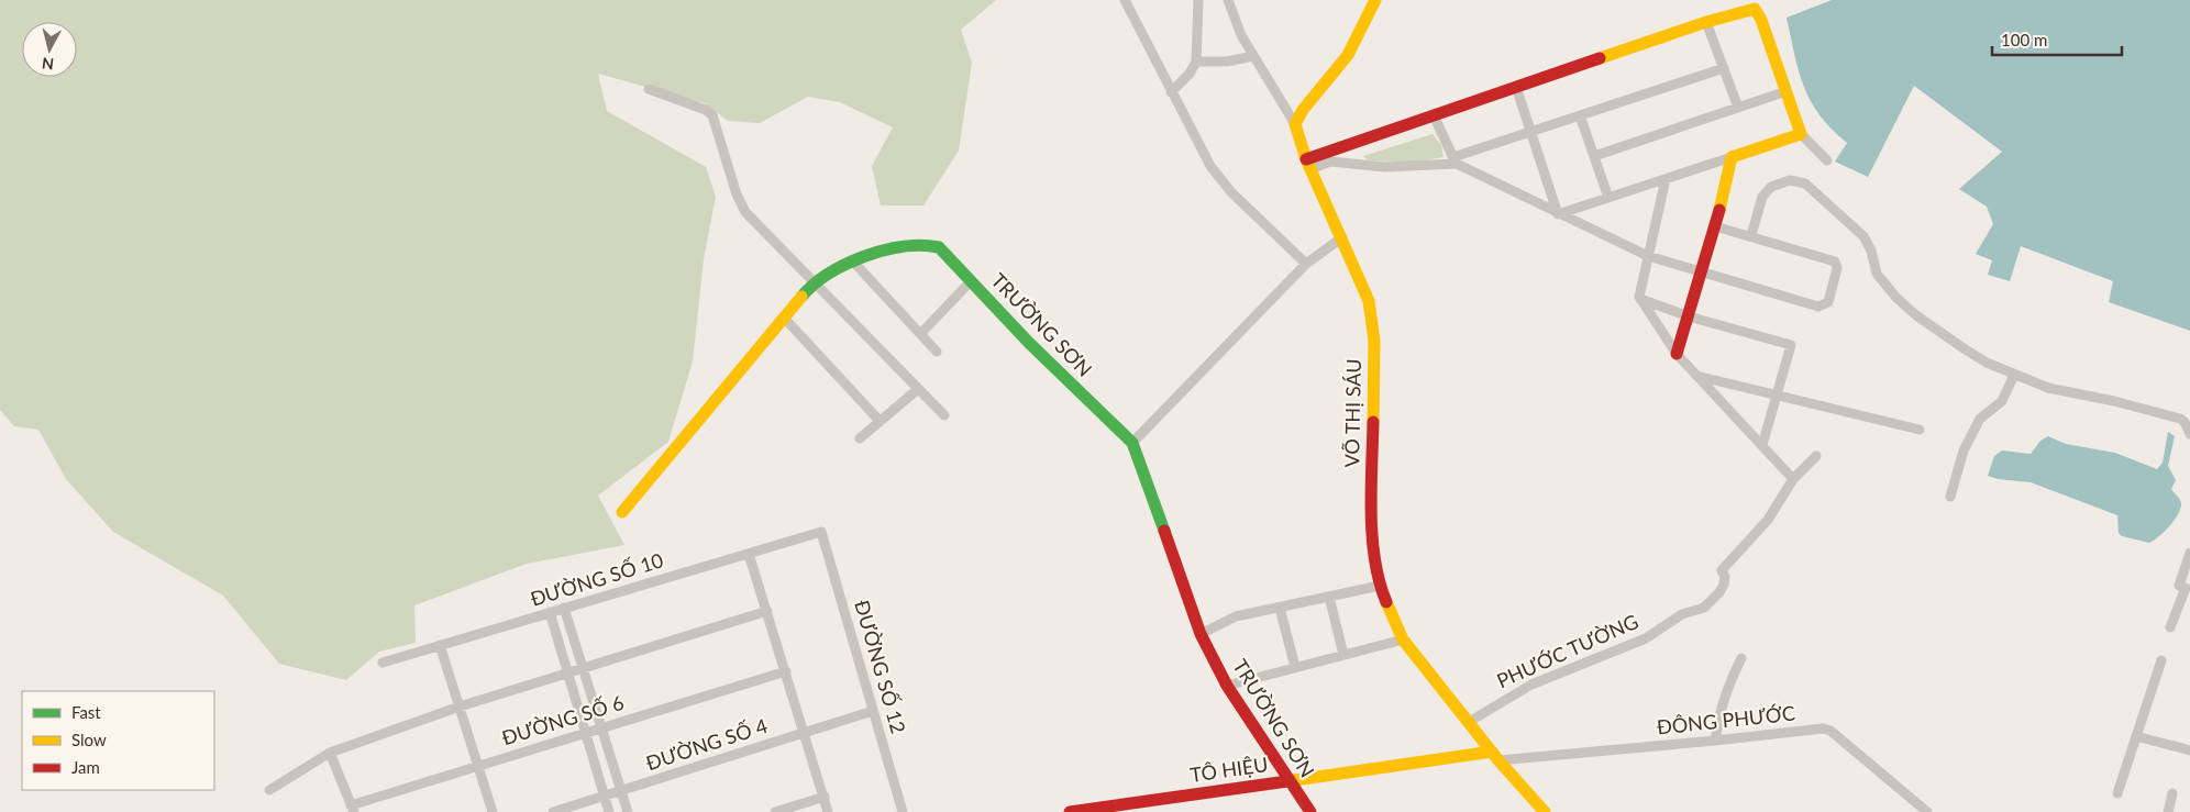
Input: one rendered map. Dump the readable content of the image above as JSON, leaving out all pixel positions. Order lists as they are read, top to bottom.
{
  "streets": {
    "street": [
      "TRƯỜNG SƠN",
      "VÕ THỊ SÁU",
      "ĐƯỜNG SỐ 10",
      "PHƯỚC TƯỜNG",
      "ĐƯỜNG SỐ 12",
      "ĐƯỜNG SỐ 6",
      "ĐÔNG PHƯỚC",
      "ĐƯỜNG SỐ 4",
      "TÔ HIỆU"
    ]
  },
  "crossings": [
    ["TRƯỜNG SƠN", "TÔ HIỆU"],
    ["VÕ THỊ SÁU", "PHƯỚC TƯỜNG"],
    ["VÕ THỊ SÁU", "ĐÔNG PHƯỚC"],
    ["VÕ THỊ SÁU", "TÔ HIỆU"],
    ["ĐƯỜNG SỐ 10", "ĐƯỜNG SỐ 12"],
    ["ĐƯỜNG SỐ 12", "ĐƯỜNG SỐ 4"],
    ["ĐÔNG PHƯỚC", "TÔ HIỆU"]
  ],
  "legend": ["Fast", "Slow", "Jam"],
  "scale_bar": "100 m",
  "north": "bottom"
}
